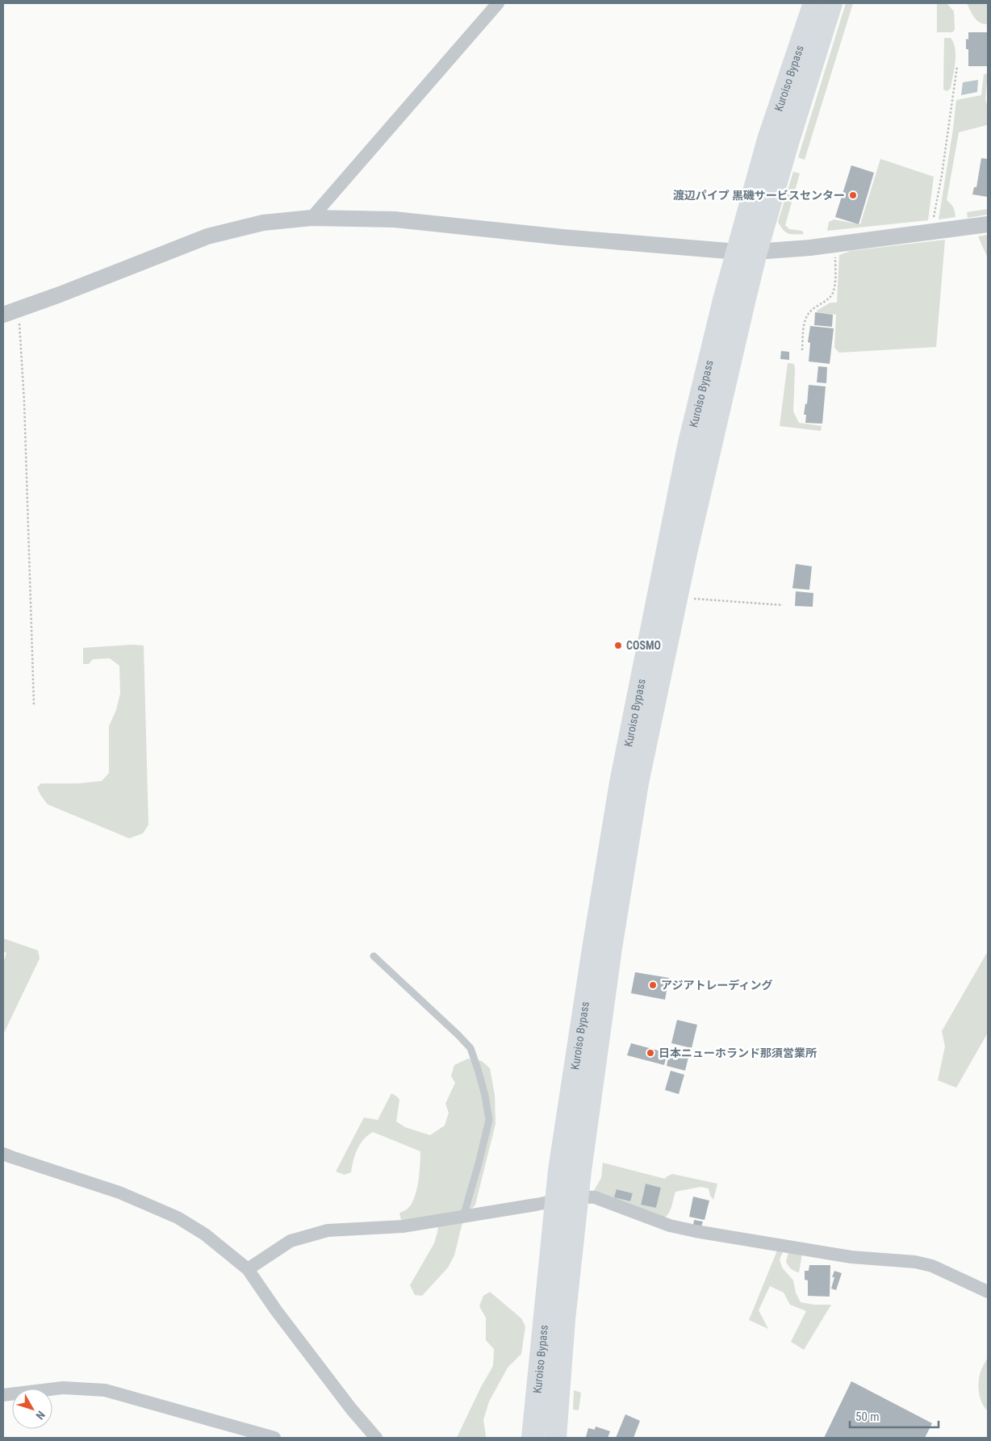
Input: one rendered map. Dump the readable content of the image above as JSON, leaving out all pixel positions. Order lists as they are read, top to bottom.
{
  "streets": {
    "highway": ["Kuroiso Bypass"]
  },
  "places": [
    "渡辺パイプ 黒磯サービスセンター",
    "COSMO",
    "アジアトレーディング",
    "日本ニューホランド那須営業所"
  ],
  "scale_bar": "50 m",
  "north": "bottom right"
}
